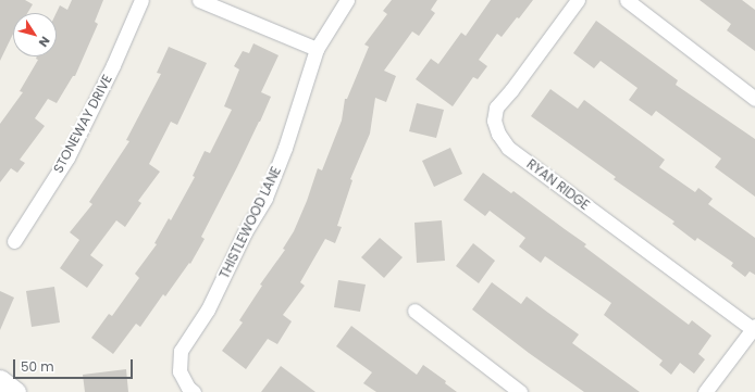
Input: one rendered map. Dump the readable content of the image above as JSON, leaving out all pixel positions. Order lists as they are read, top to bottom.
{
  "streets": {
    "street": ["STONEWAY DRIVE", "RYAN RIDGE", "THISTLEWOOD LANE"]
  },
  "scale_bar": "50 m",
  "north": "bottom right"
}
